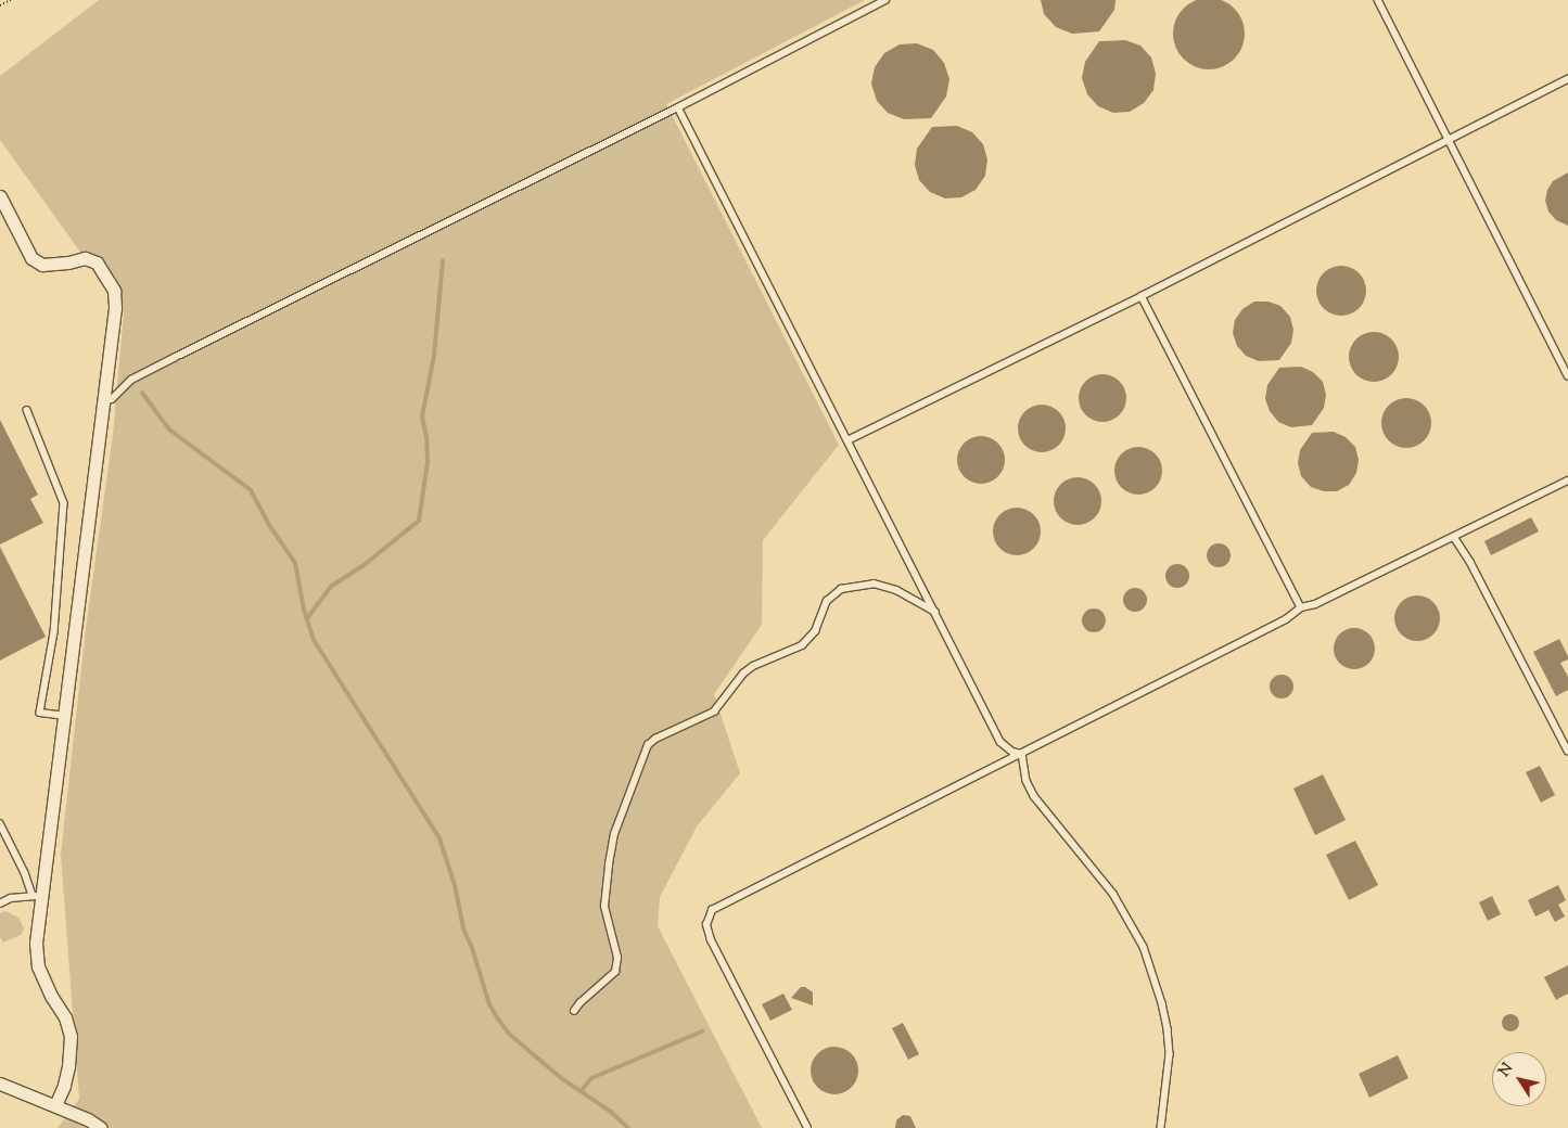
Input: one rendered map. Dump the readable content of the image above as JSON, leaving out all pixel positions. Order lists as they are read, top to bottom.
{
  "north": "top left"
}
